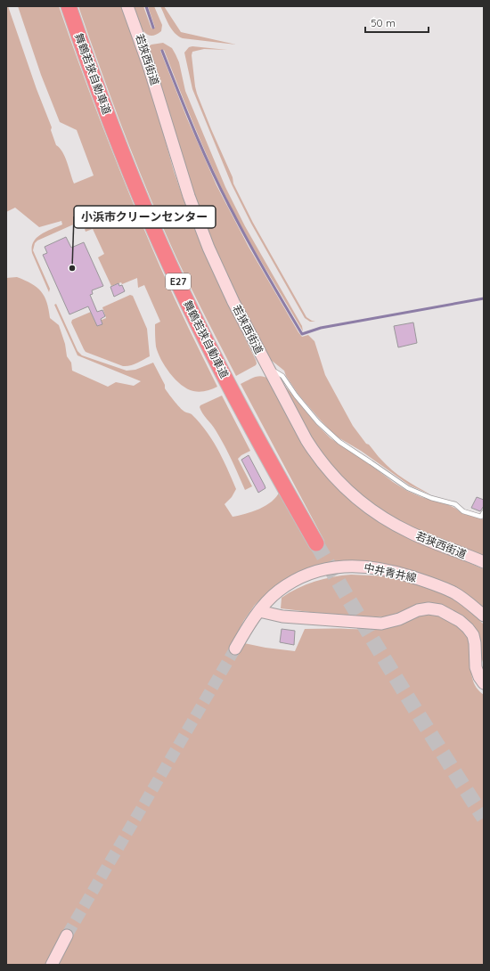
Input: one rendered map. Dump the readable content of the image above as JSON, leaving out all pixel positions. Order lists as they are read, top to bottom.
{
  "streets": {
    "highway": ["舞鶴若狭自動車道", "E27"],
    "street": ["若狭西街道", "中井青井線"]
  },
  "places": ["小浜市クリーンセンター"],
  "scale_bar": "50 m"
}
